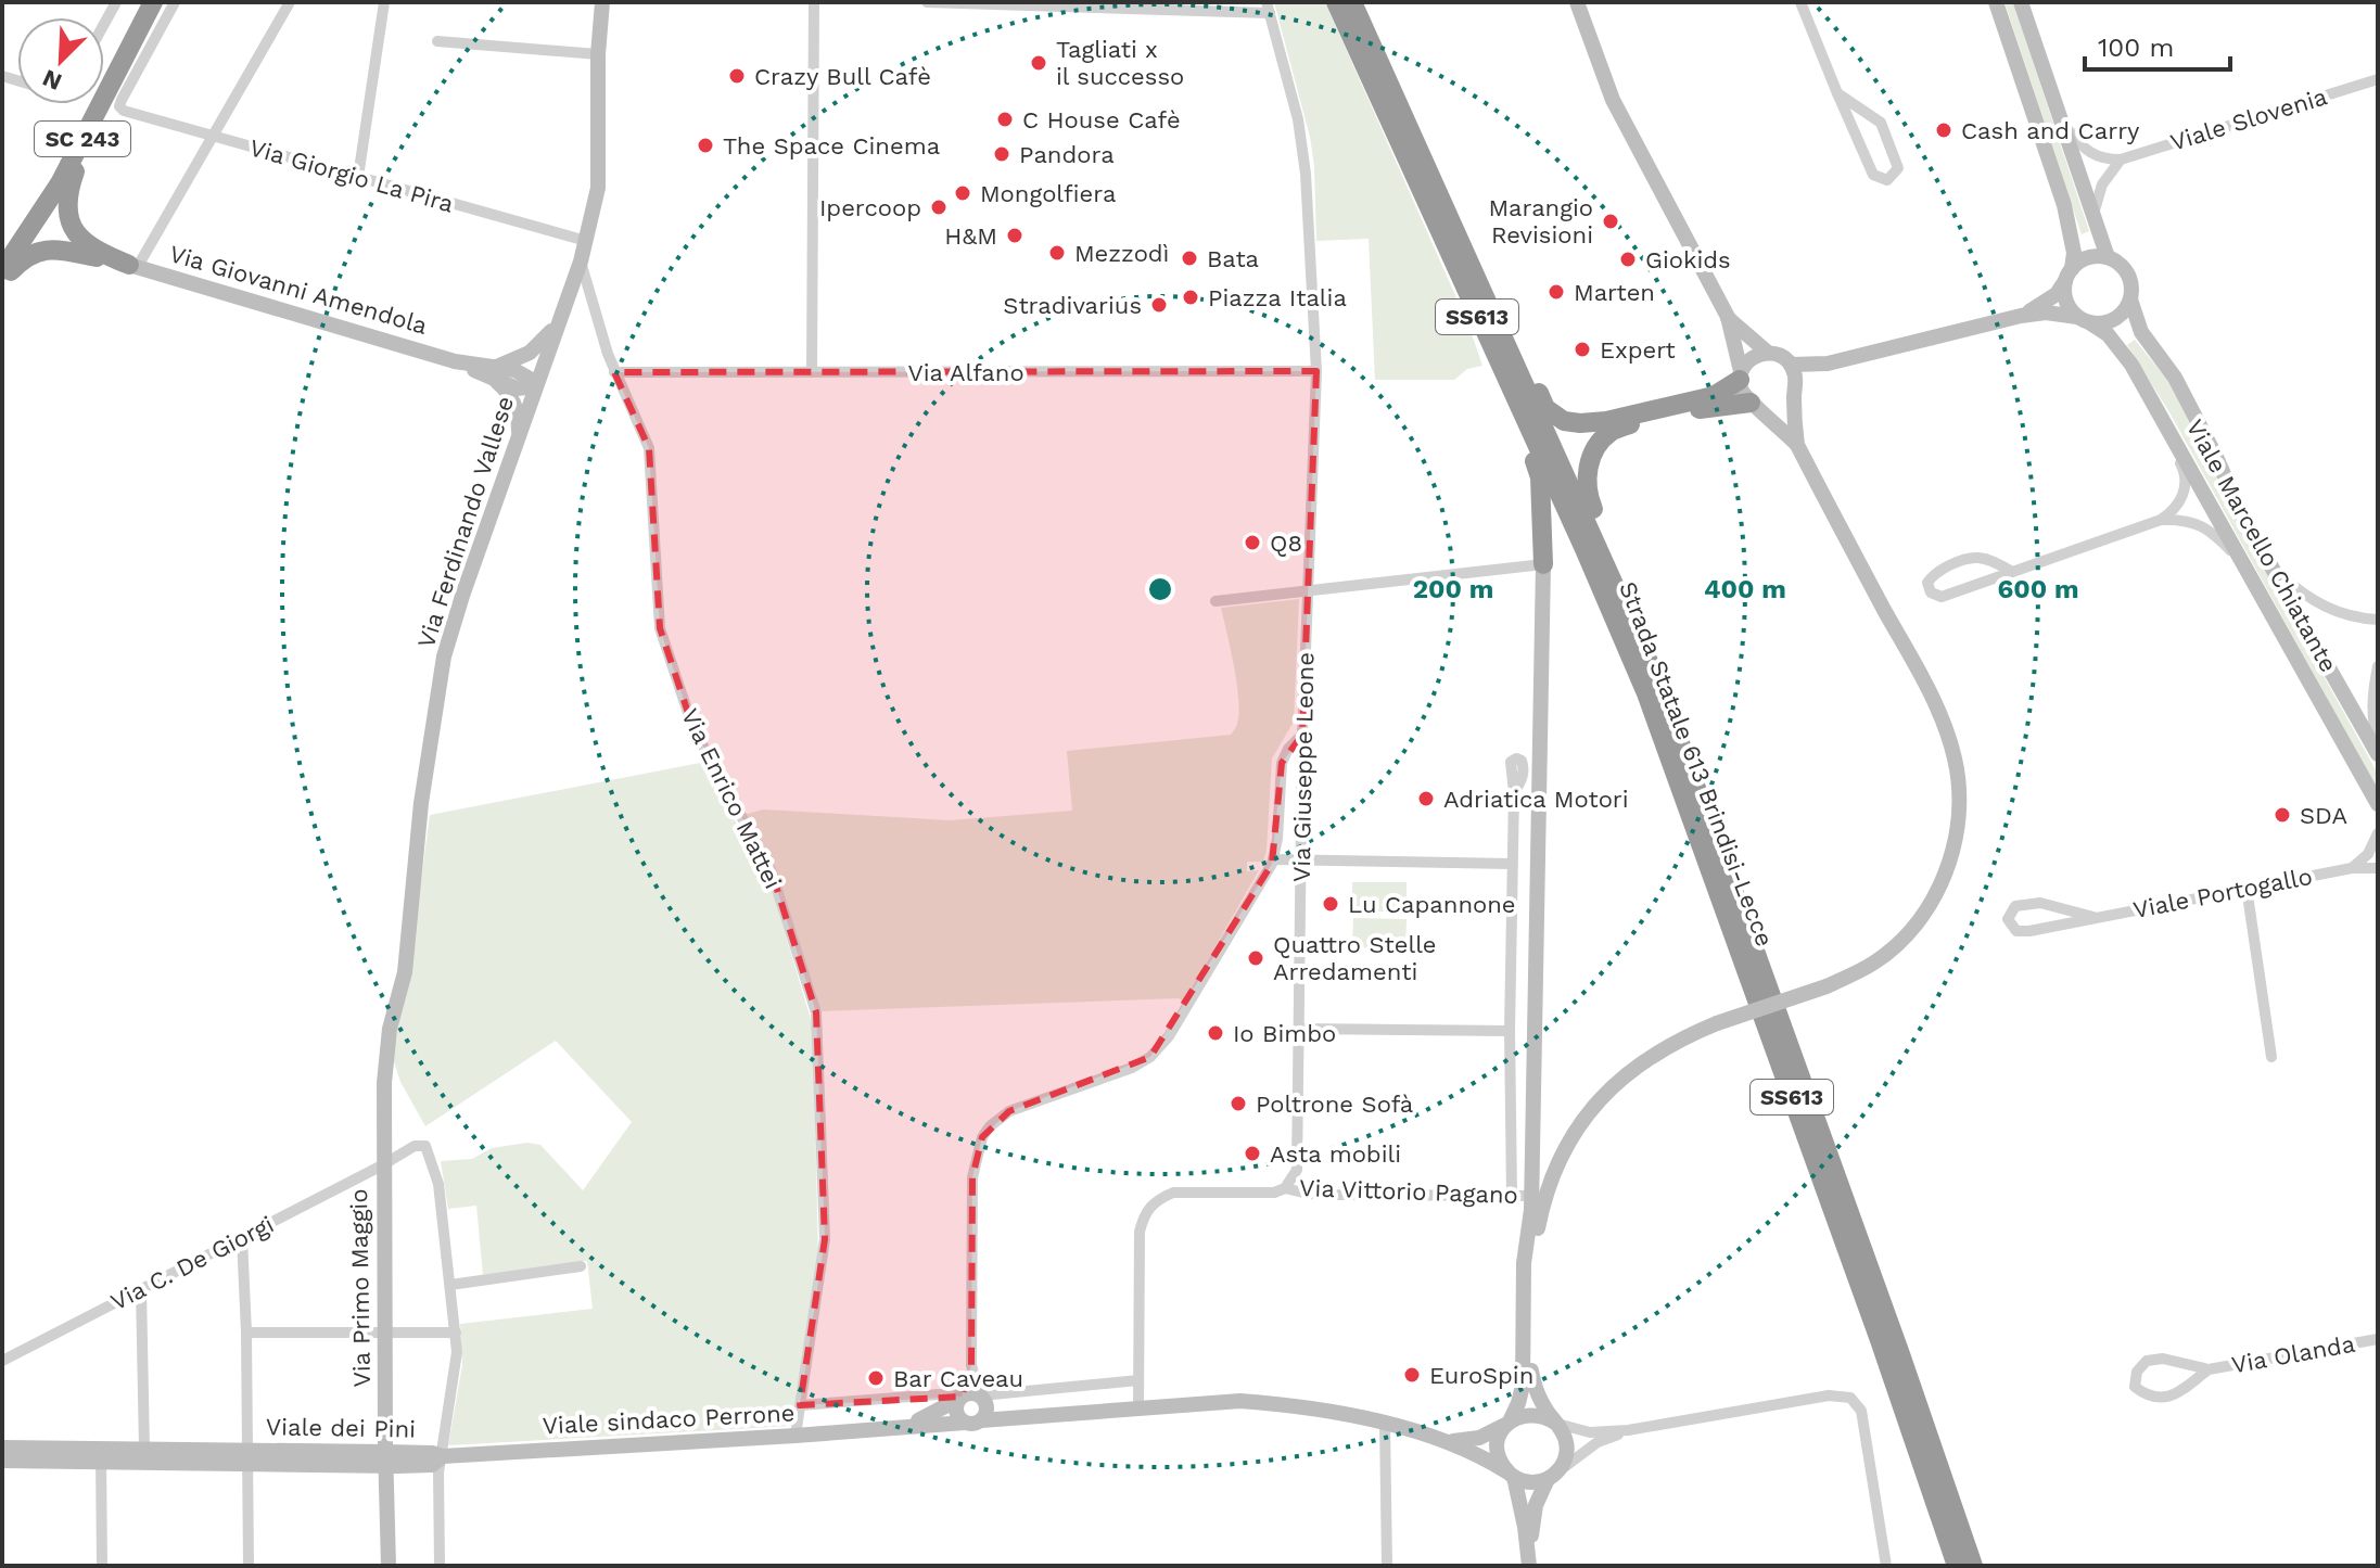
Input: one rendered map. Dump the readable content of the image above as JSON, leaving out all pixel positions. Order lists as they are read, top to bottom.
{
  "streets": {
    "highway": ["SC 243", "SS613", "Strada Statale 613 Brindisi-Lecce"],
    "street": [
      "Viale Slovenia",
      "Via Giorgio La Pira",
      "Via Giovanni Amendola",
      "Via Alfano",
      "Via Ferdinando Vallese",
      "Viale Marcello Chiatante",
      "Via Giuseppe Leone",
      "Via Enrico Mattei",
      "Viale Portogallo",
      "Via Vittorio Pagano",
      "Via C. De Giorgi",
      "Via Primo Maggio",
      "Via Olanda",
      "Viale sindaco Perrone",
      "Viale dei Pini"
    ]
  },
  "crossings": [
    ["SC 243", "Via Giorgio La Pira"],
    ["Via Giorgio La Pira", "Via Ferdinando Vallese"],
    ["Via Giovanni Amendola", "Via Ferdinando Vallese"],
    ["Via Alfano", "Via Giuseppe Leone"],
    ["Via Alfano", "Via Enrico Mattei"],
    ["Via Ferdinando Vallese", "Via Enrico Mattei"],
    ["Via Ferdinando Vallese", "Via C. De Giorgi"],
    ["Via Ferdinando Vallese", "Via Primo Maggio"],
    ["Via Giuseppe Leone", "Via Vittorio Pagano"],
    ["Via Enrico Mattei", "Viale sindaco Perrone"],
    ["Via C. De Giorgi", "Via Primo Maggio"],
    ["Via Primo Maggio", "Viale dei Pini"],
    ["Viale sindaco Perrone", "Viale dei Pini"]
  ],
  "places": [
    "Tagliati x il successo",
    "Crazy Bull Cafè",
    "C House Cafè",
    "Cash and Carry",
    "The Space Cinema",
    "Pandora",
    "Mongolfiera",
    "Ipercoop",
    "Marangio Revisioni",
    "H&M",
    "Mezzodì",
    "Bata",
    "Giokids",
    "Marten",
    "Piazza Italia",
    "Stradivarius",
    "Expert",
    "Q8",
    "Adriatica Motori",
    "SDA",
    "Lu Capannone",
    "Quattro Stelle Arredamenti",
    "Io Bimbo",
    "Poltrone Sofà",
    "Asta mobili",
    "EuroSpin",
    "Bar Caveau"
  ],
  "scale_bar": "100 m",
  "north": "bottom left",
  "rings": ["200 m", "400 m", "600 m"]
}
